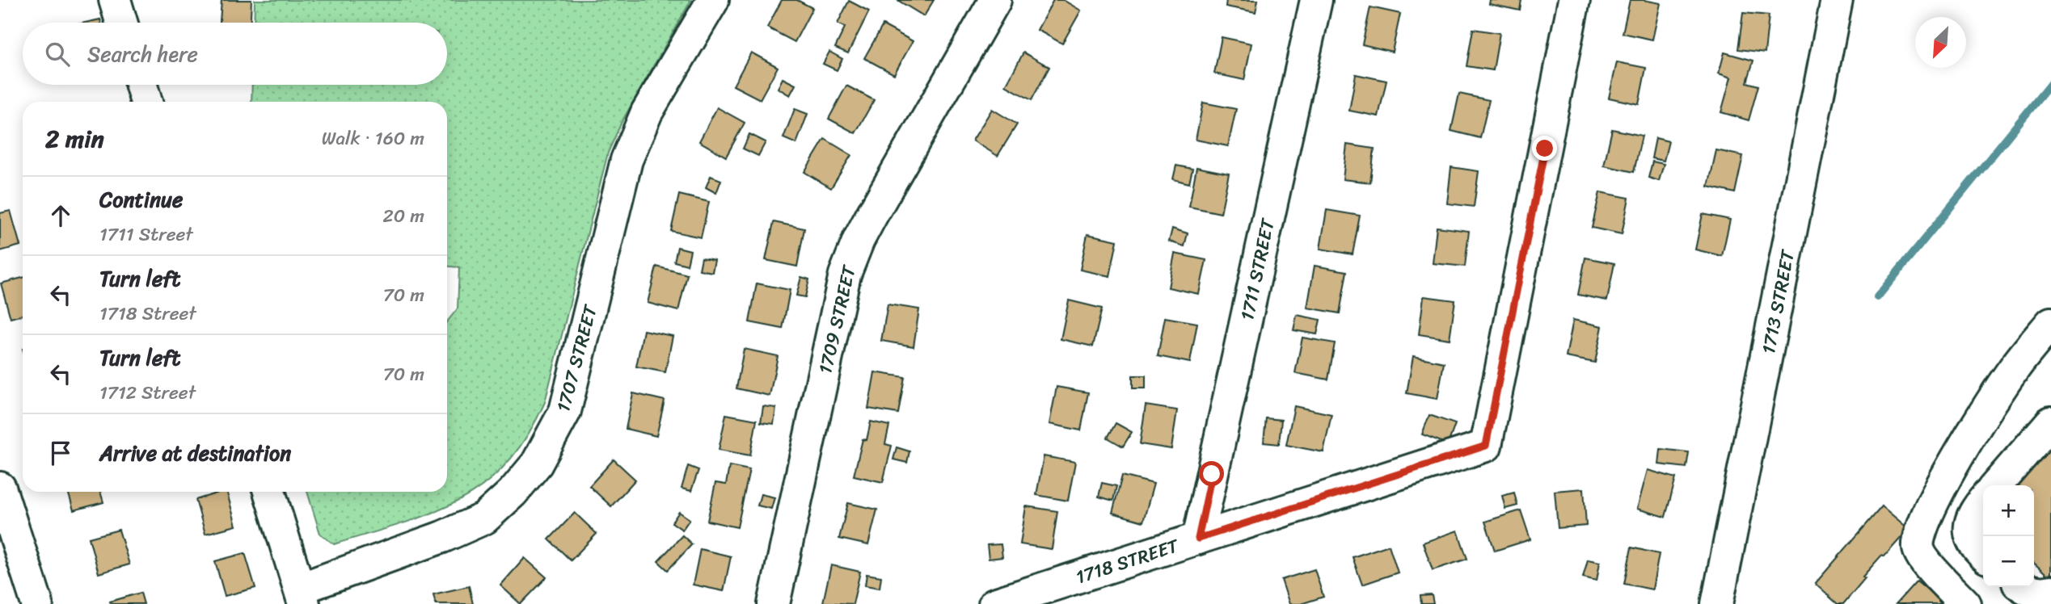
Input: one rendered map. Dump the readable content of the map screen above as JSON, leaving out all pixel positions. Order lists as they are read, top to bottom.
{
  "streets": {
    "street": [
      "1711 STREET",
      "1713 STREET",
      "1709 STREET",
      "1707 STREET",
      "1718 STREET"
    ]
  },
  "crossings": [
    ["1711 STREET", "1718 STREET"]
  ],
  "north": "bottom left",
  "page": {
    "search": "Search here",
    "heading": ["2 min", "Walk · 160 m"],
    "list": [
      ["Continue", "1711 Street", "20 m"],
      ["Turn left", "1718 Street", "70 m"],
      ["Turn left", "1712 Street", "70 m"],
      "Arrive at destination"
    ],
    "map_buttons": ["+", "−"]
  }
}
